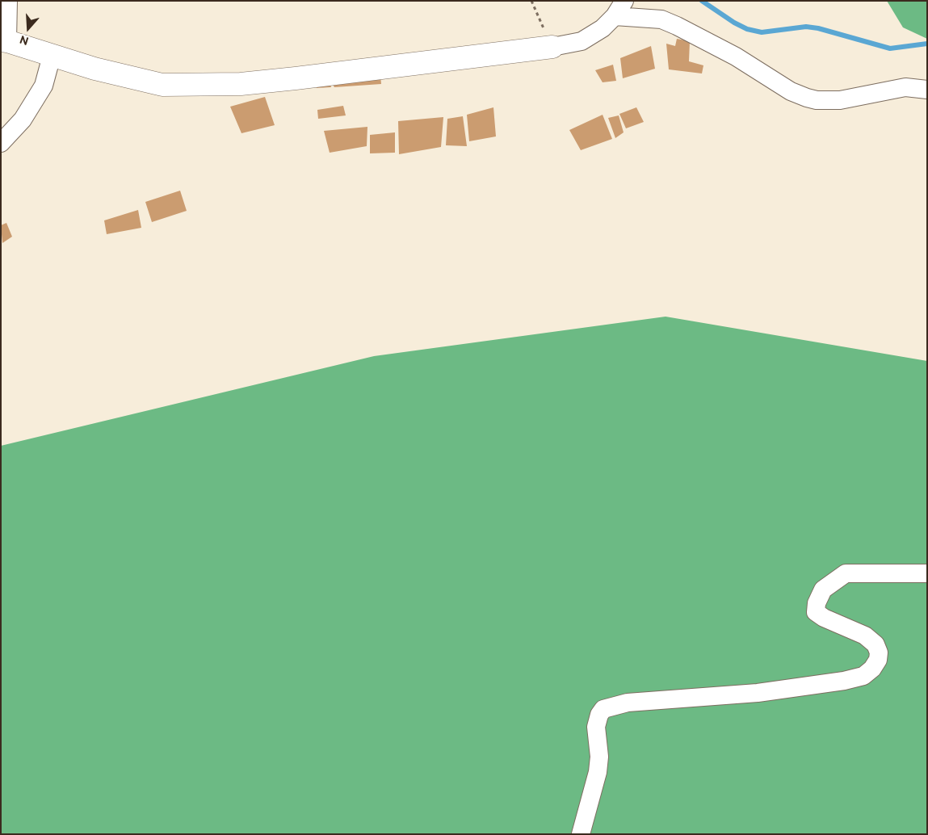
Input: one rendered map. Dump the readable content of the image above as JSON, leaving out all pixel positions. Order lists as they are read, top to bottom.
{
  "north": "bottom"
}
